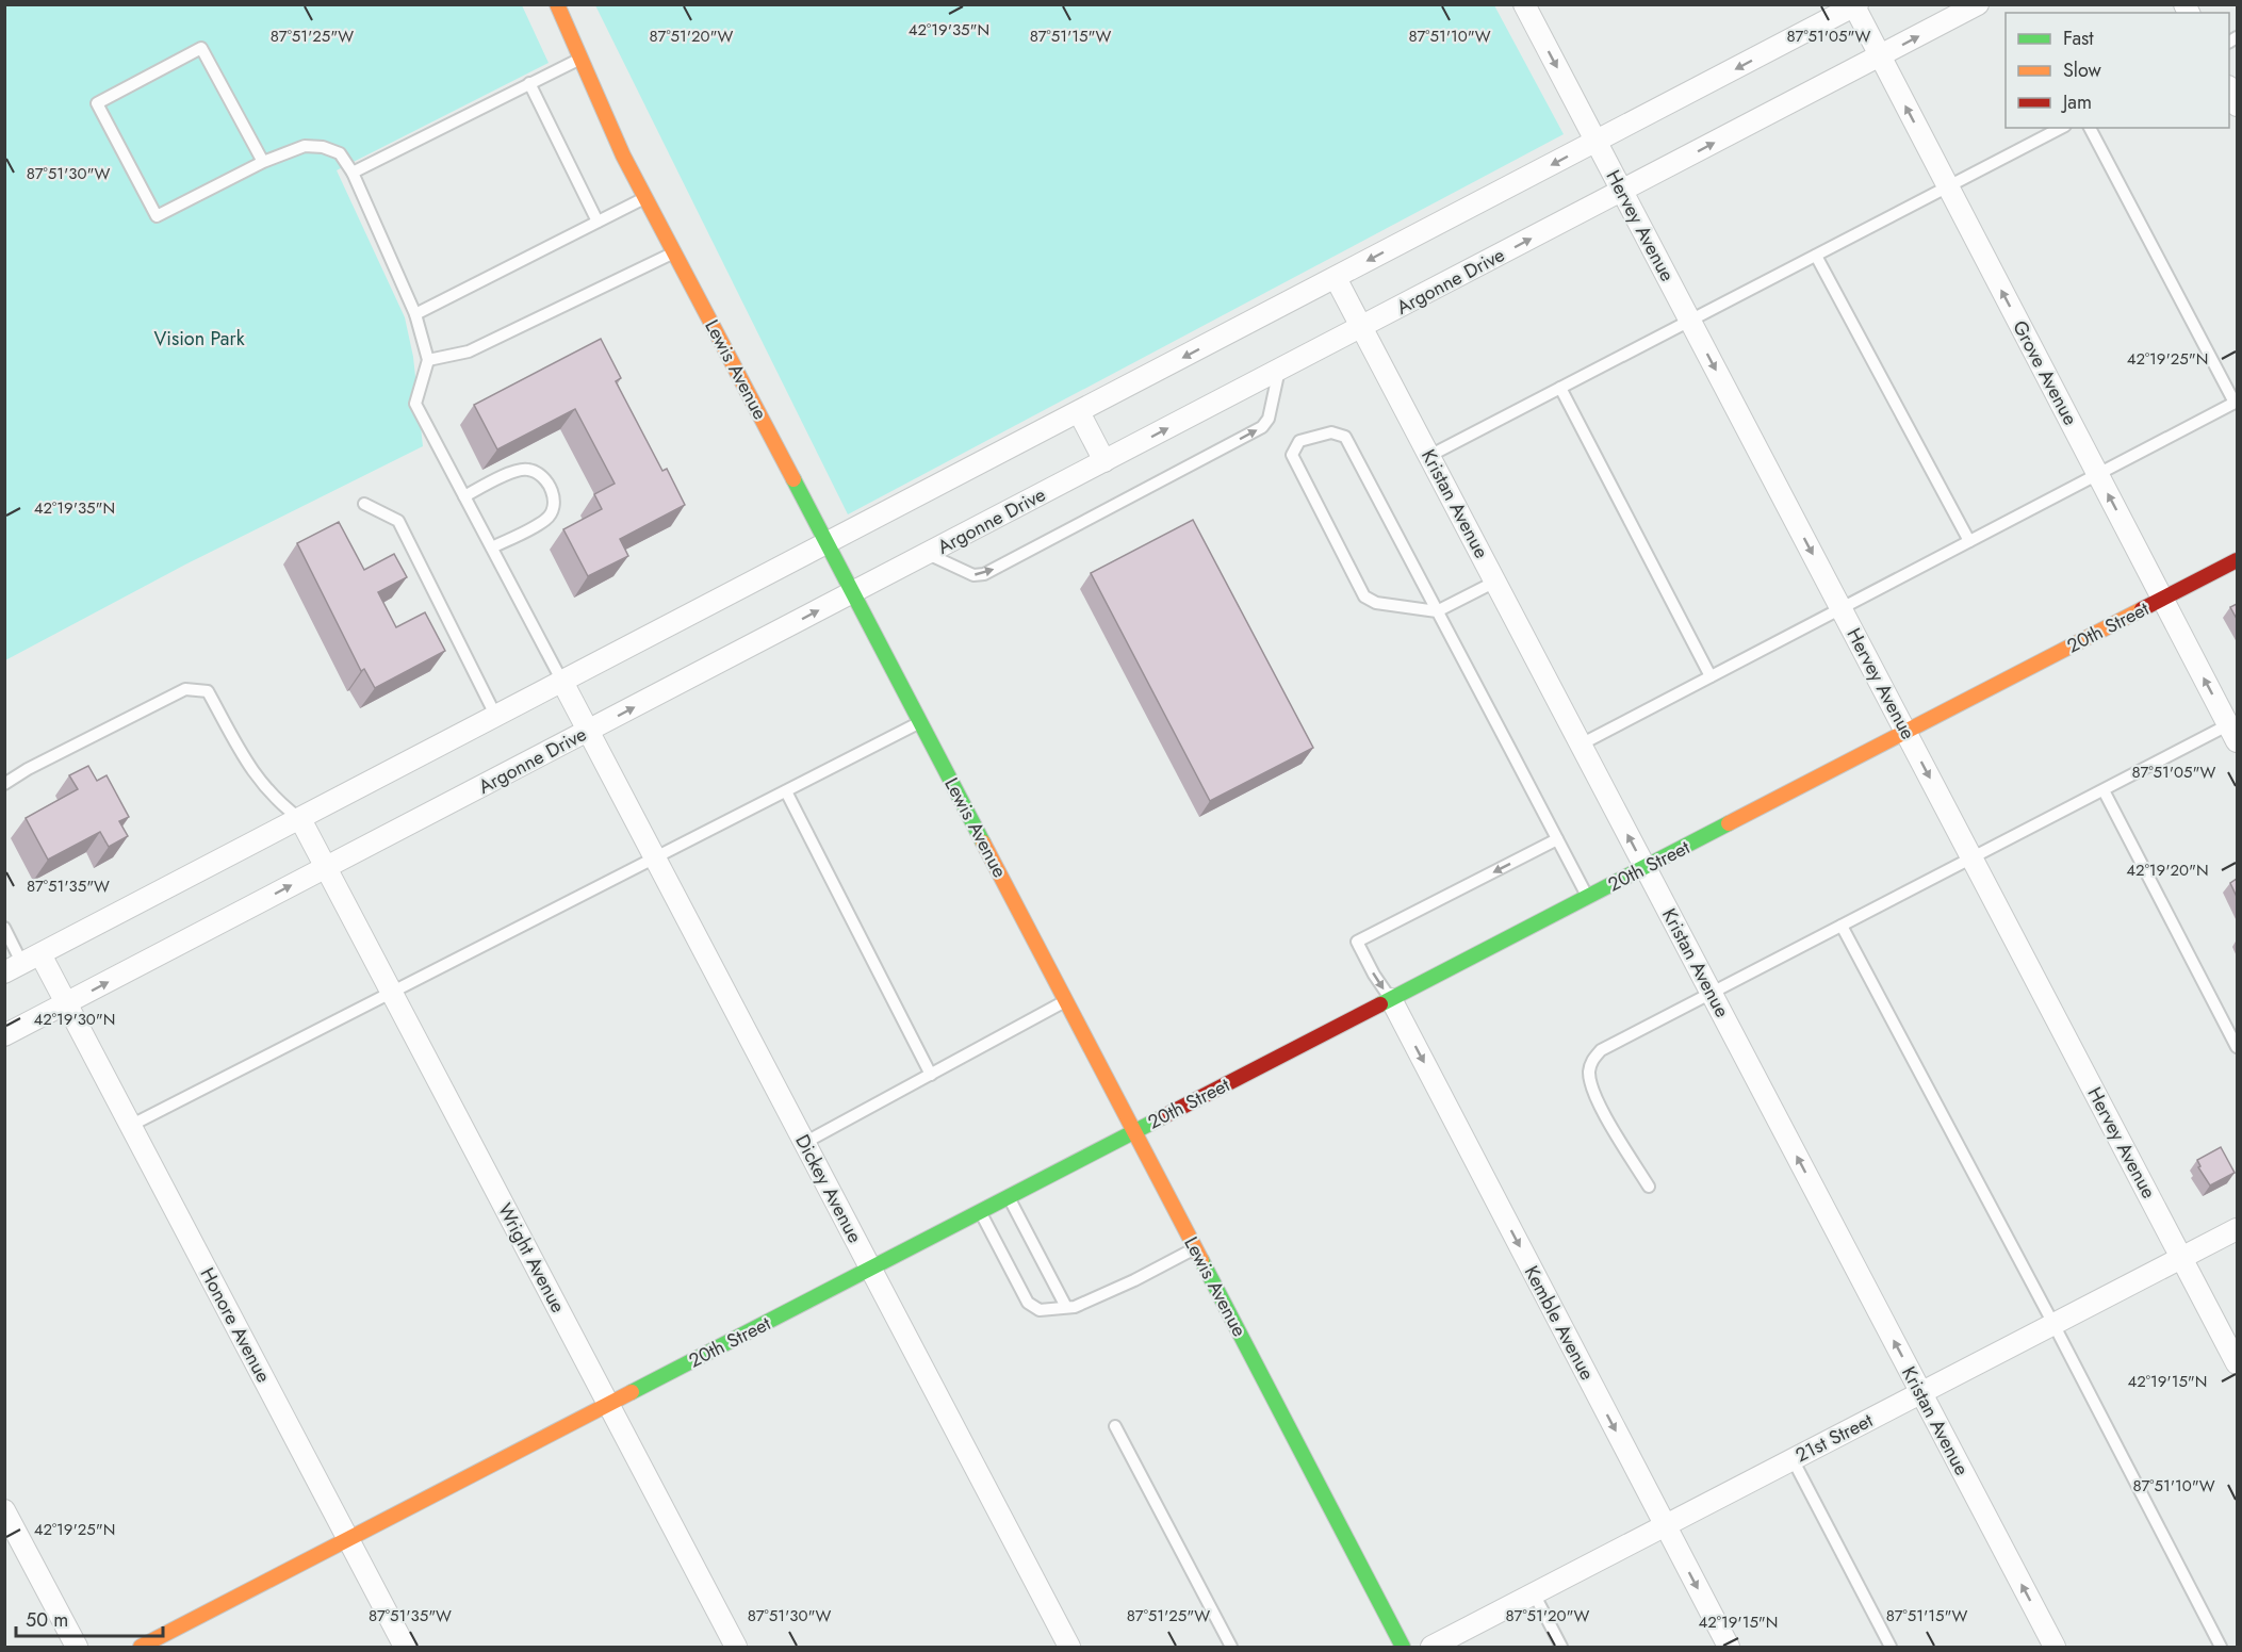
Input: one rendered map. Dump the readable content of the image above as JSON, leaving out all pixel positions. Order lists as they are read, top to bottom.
{
  "streets": {
    "street": [
      "Hervey Avenue",
      "Argonne Drive",
      "Lewis Avenue",
      "Grove Avenue",
      "Kristan Avenue",
      "20th Street",
      "Dickey Avenue",
      "Wright Avenue",
      "Kemble Avenue",
      "Honore Avenue",
      "21st Street"
    ]
  },
  "crossings": [
    ["Hervey Avenue", "Argonne Drive"],
    ["Hervey Avenue", "20th Street"],
    ["Hervey Avenue", "21st Street"],
    ["Argonne Drive", "Lewis Avenue"],
    ["Argonne Drive", "Grove Avenue"],
    ["Argonne Drive", "Kristan Avenue"],
    ["Argonne Drive", "Dickey Avenue"],
    ["Argonne Drive", "Wright Avenue"],
    ["Argonne Drive", "Honore Avenue"],
    ["Lewis Avenue", "20th Street"],
    ["Grove Avenue", "20th Street"],
    ["Kristan Avenue", "20th Street"],
    ["Kristan Avenue", "21st Street"],
    ["20th Street", "Dickey Avenue"],
    ["20th Street", "Wright Avenue"],
    ["20th Street", "Kemble Avenue"],
    ["20th Street", "Honore Avenue"],
    ["Kemble Avenue", "21st Street"]
  ],
  "one_way": [
    "Hervey Avenue",
    "Grove Avenue",
    "Kristan Avenue",
    "Kemble Avenue"
  ],
  "parks": ["Vision Park"],
  "legend": ["Fast", "Slow", "Jam"],
  "scale_bar": "50 m",
  "coordinates": [
    "42°19'35\"N",
    "87°51'25\"W",
    "87°51'20\"W",
    "87°51'15\"W",
    "87°51'10\"W",
    "87°51'05\"W",
    "87°51'30\"W",
    "42°19'25\"N",
    "42°19'20\"N",
    "87°51'35\"W",
    "42°19'30\"N",
    "42°19'15\"N"
  ]
}
